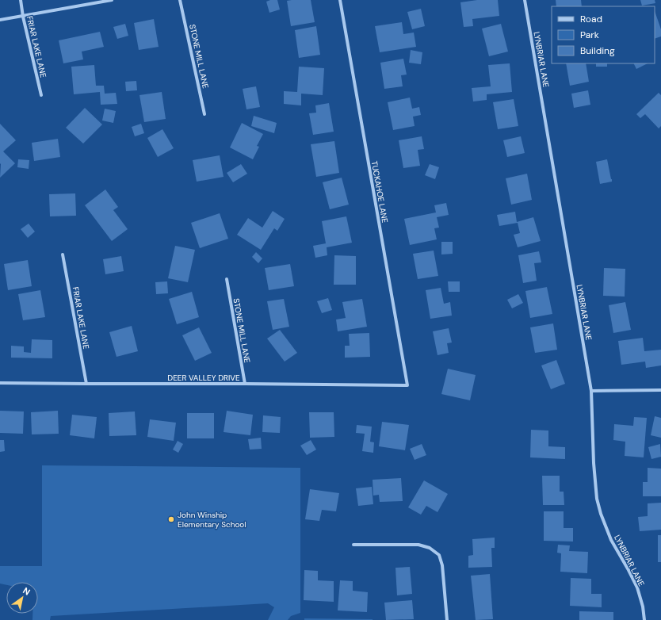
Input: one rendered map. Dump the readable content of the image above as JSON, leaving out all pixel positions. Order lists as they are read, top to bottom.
{
  "streets": {
    "street": [
      "FRIAR LAKE LANE",
      "STONE MILL LANE",
      "LYNBRIAR LANE",
      "TUCKAHOE LANE",
      "DEER VALLEY DRIVE"
    ]
  },
  "crossings": [
    ["FRIAR LAKE LANE", "DEER VALLEY DRIVE"],
    ["STONE MILL LANE", "DEER VALLEY DRIVE"],
    ["TUCKAHOE LANE", "DEER VALLEY DRIVE"]
  ],
  "places": ["John Winship Elementary School"],
  "legend": ["Road", "Park", "Building"],
  "north": "top right"
}
